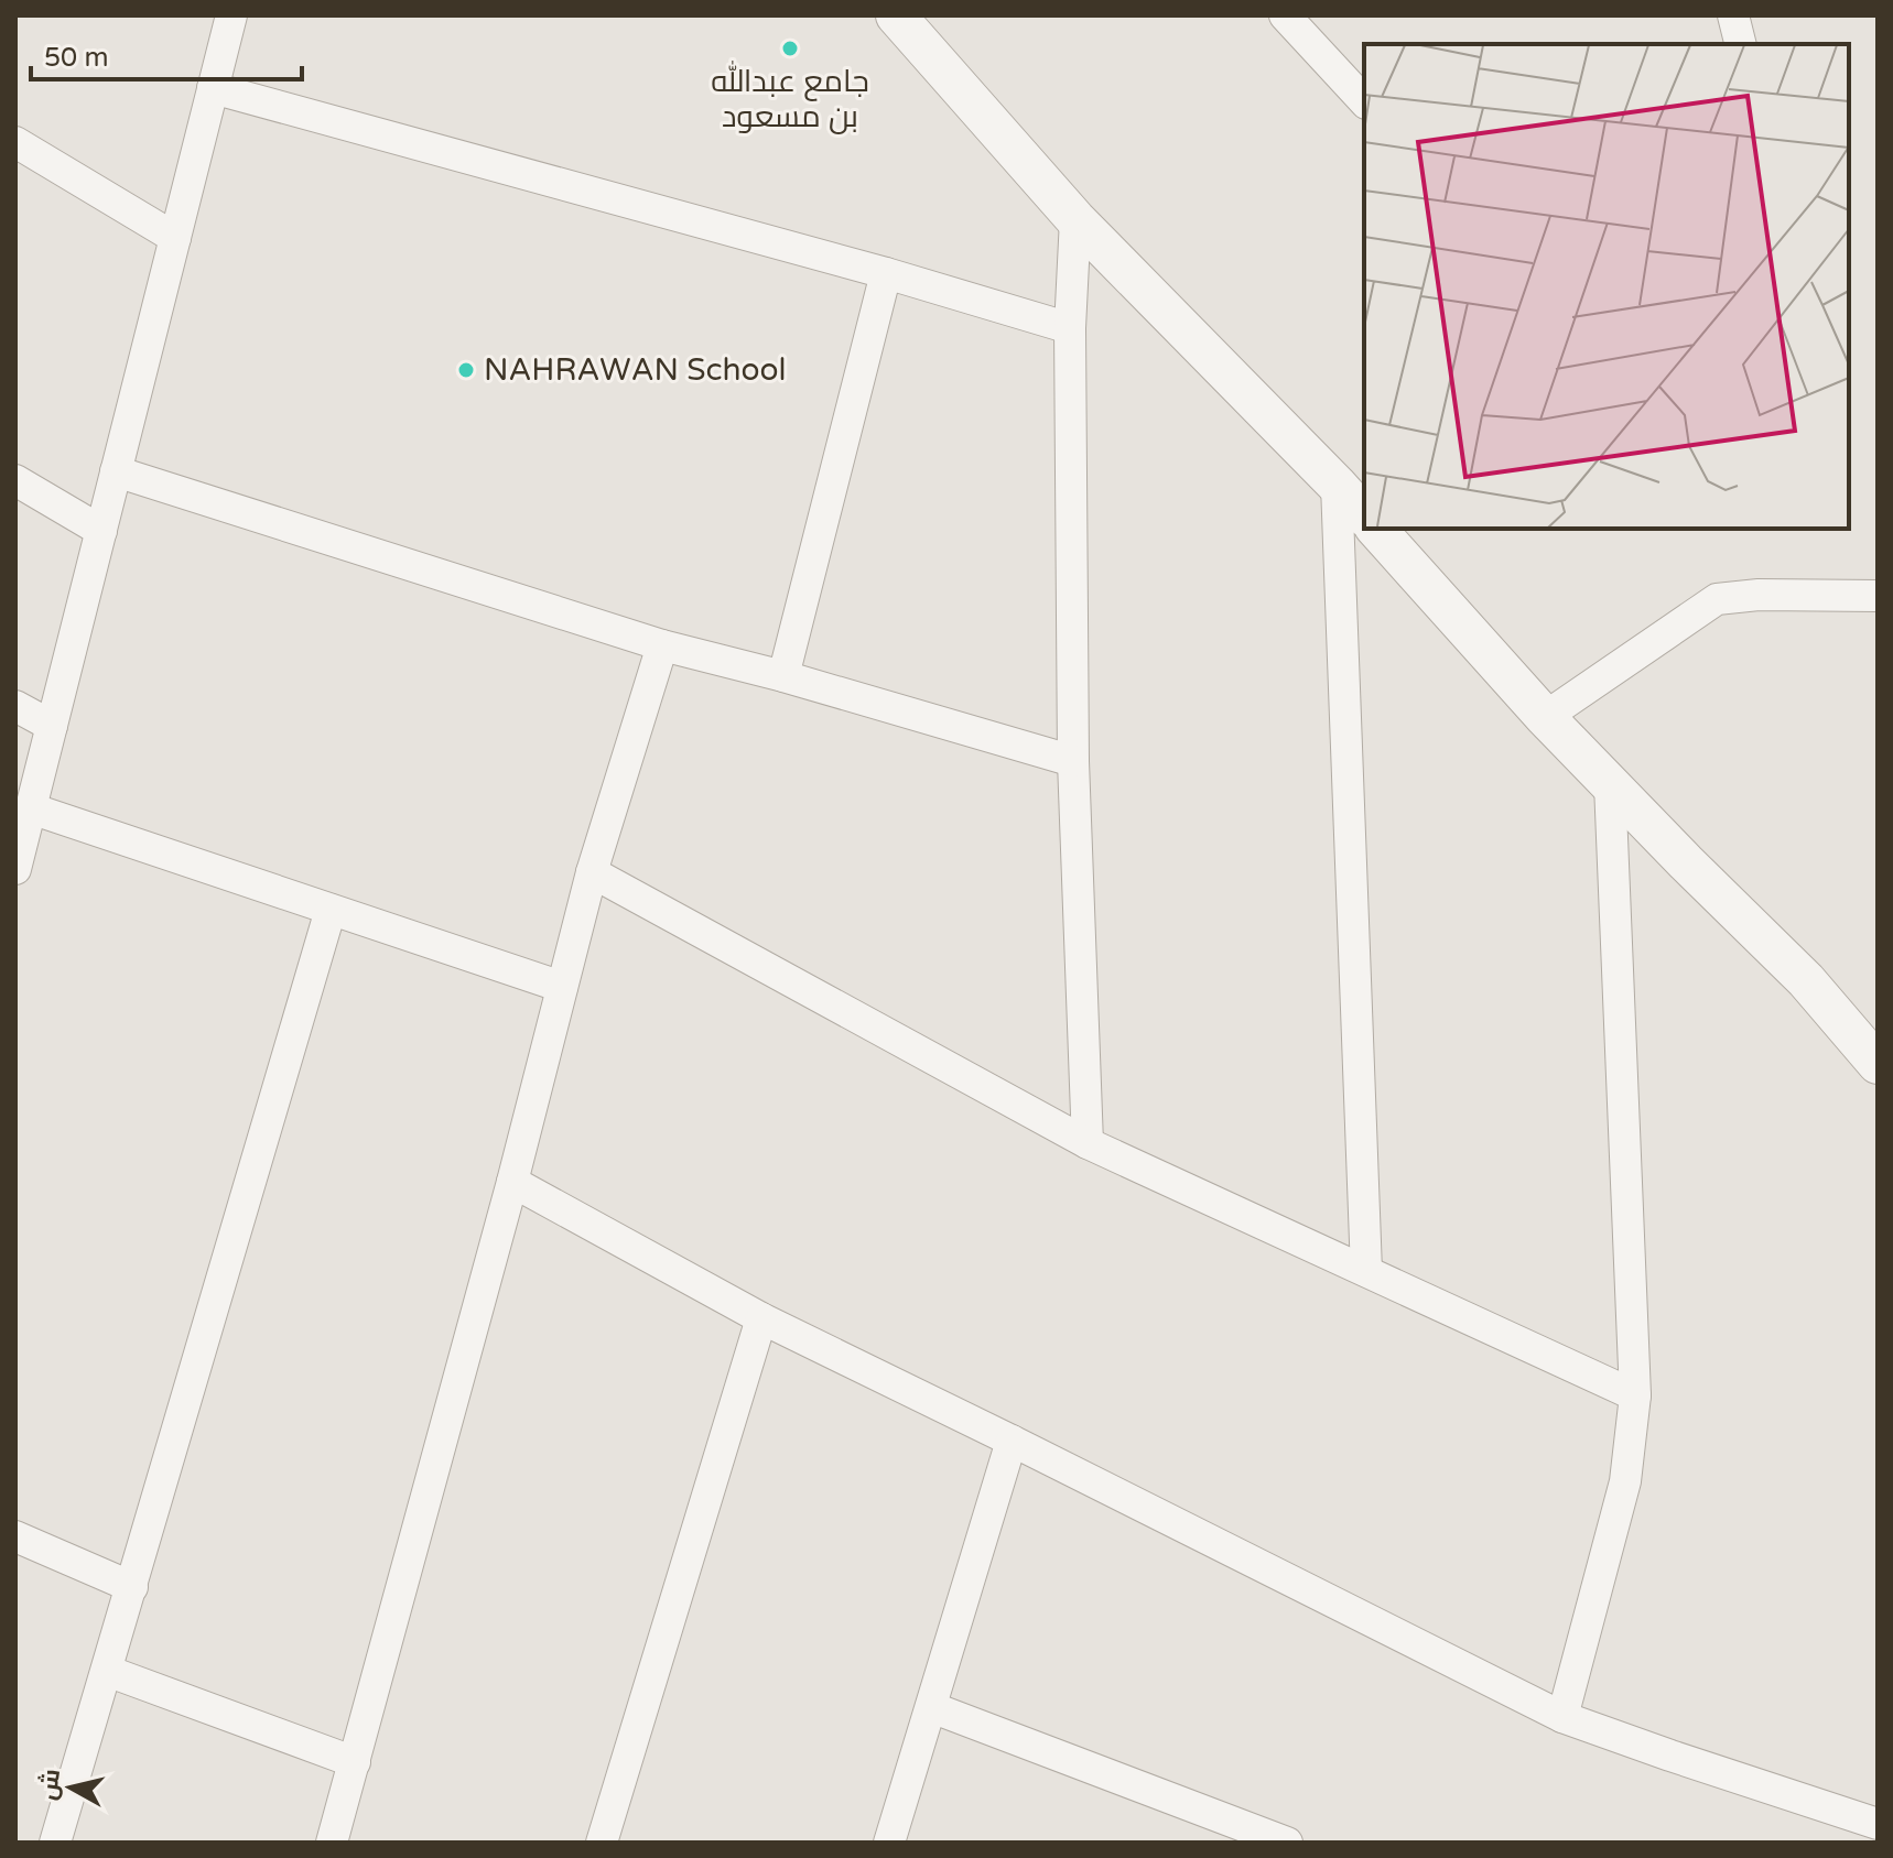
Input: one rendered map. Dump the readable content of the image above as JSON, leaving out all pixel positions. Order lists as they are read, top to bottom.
{
  "places": ["جامع عبدالله بن مسعود", "NAHRAWAN School"],
  "scale_bar": "50 m",
  "north": "left"
}
